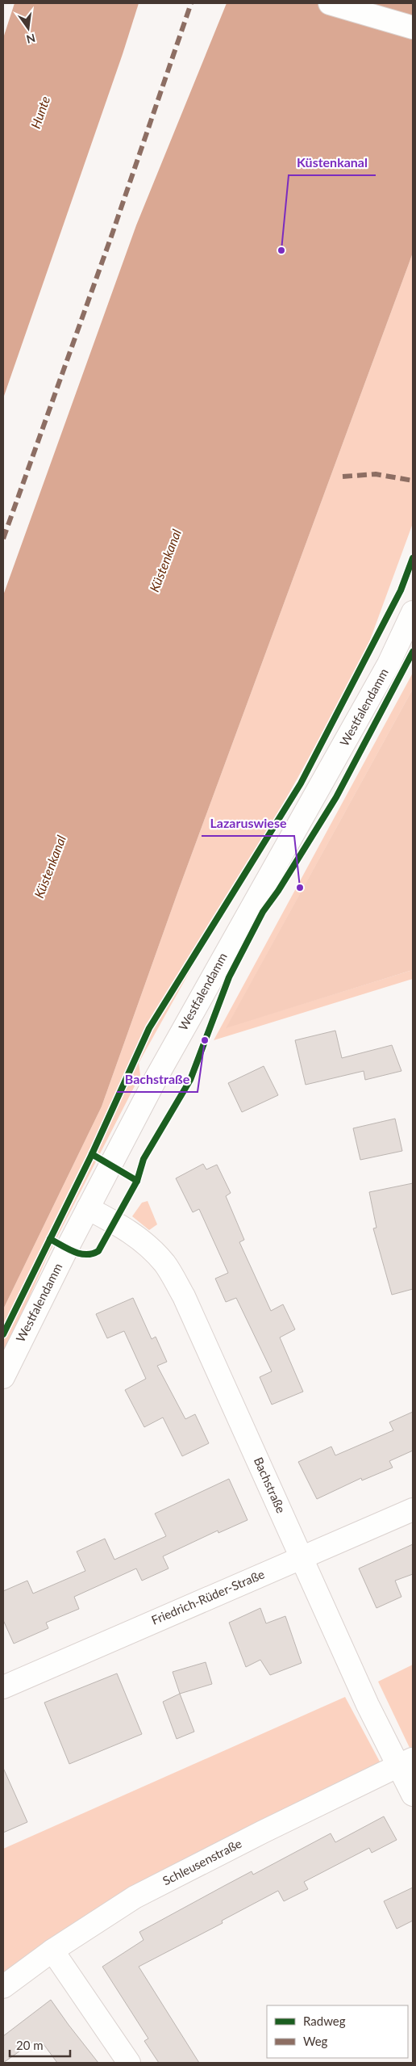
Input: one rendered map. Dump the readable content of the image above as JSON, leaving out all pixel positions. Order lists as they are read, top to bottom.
{
  "streets": {
    "main road": [
      "Westfalendamm",
      "Bachstraße",
      "Friedrich-Rüder-Straße",
      "Schleusenstraße"
    ]
  },
  "crossings": [
    ["Westfalendamm", "Bachstraße"],
    ["Bachstraße", "Friedrich-Rüder-Straße"],
    ["Bachstraße", "Schleusenstraße"]
  ],
  "water": ["Hunte", "Küstenkanal"],
  "places": ["Küstenkanal", "Lazaruswiese", "Bachstraße"],
  "legend": ["Radweg", "Weg"],
  "scale_bar": "20 m",
  "north": "bottom"
}
